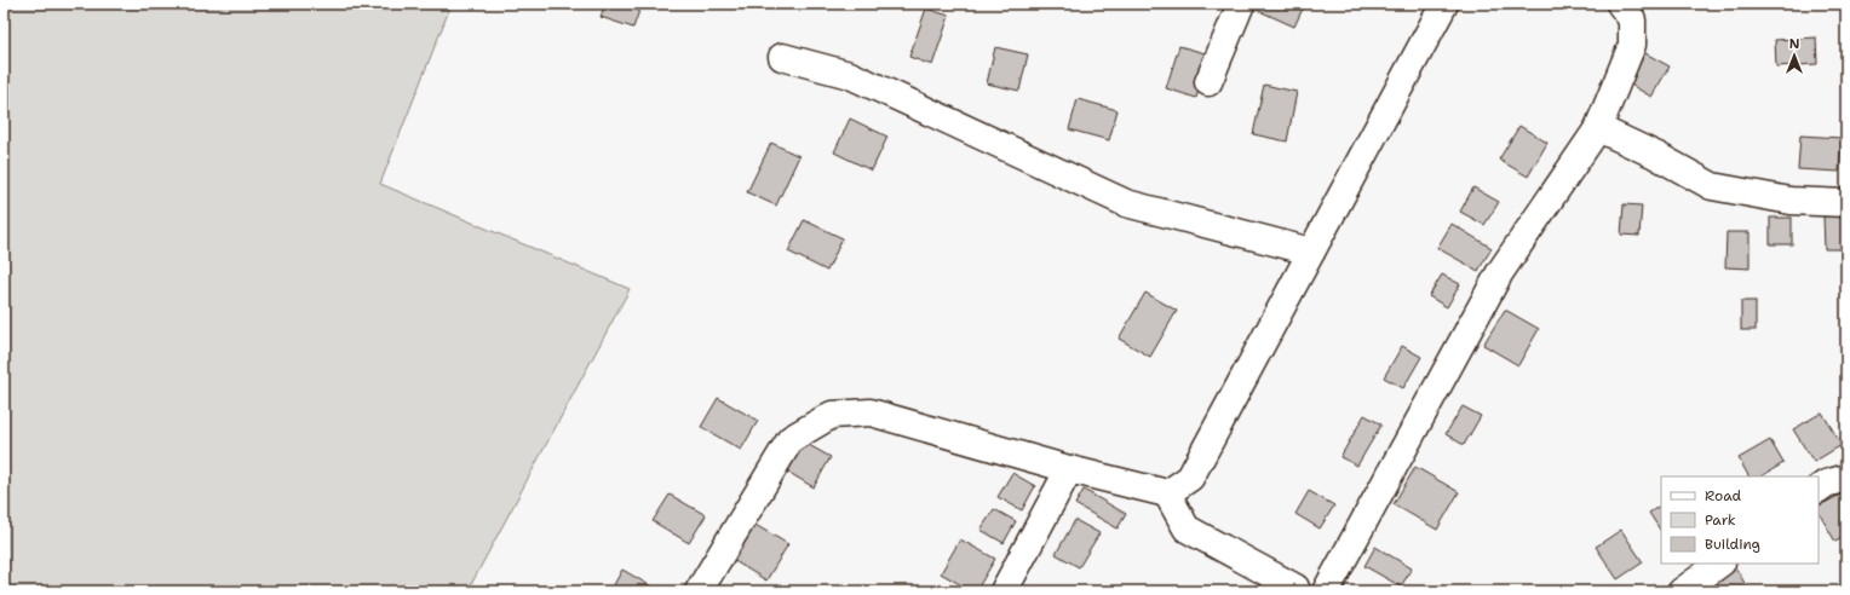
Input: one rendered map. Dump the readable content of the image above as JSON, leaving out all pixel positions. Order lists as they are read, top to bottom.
{
  "legend": ["Road", "Park", "Building"],
  "north": "top"
}
